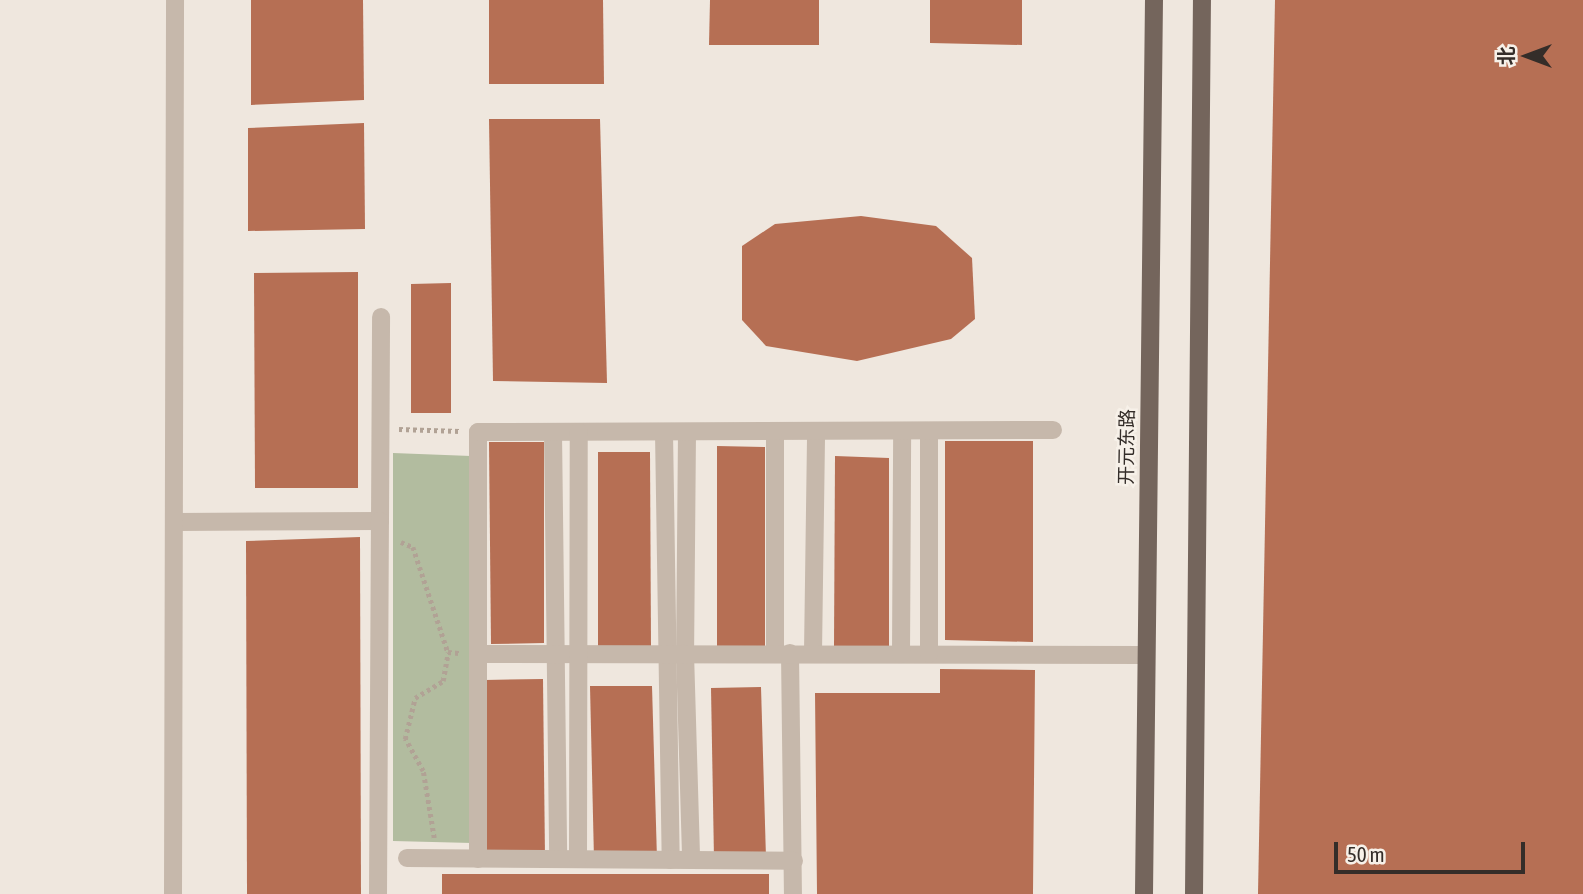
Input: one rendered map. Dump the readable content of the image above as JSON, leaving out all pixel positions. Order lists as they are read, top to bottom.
{
  "streets": {
    "main road": ["开元东路"]
  },
  "scale_bar": "50 m",
  "north": "left"
}
